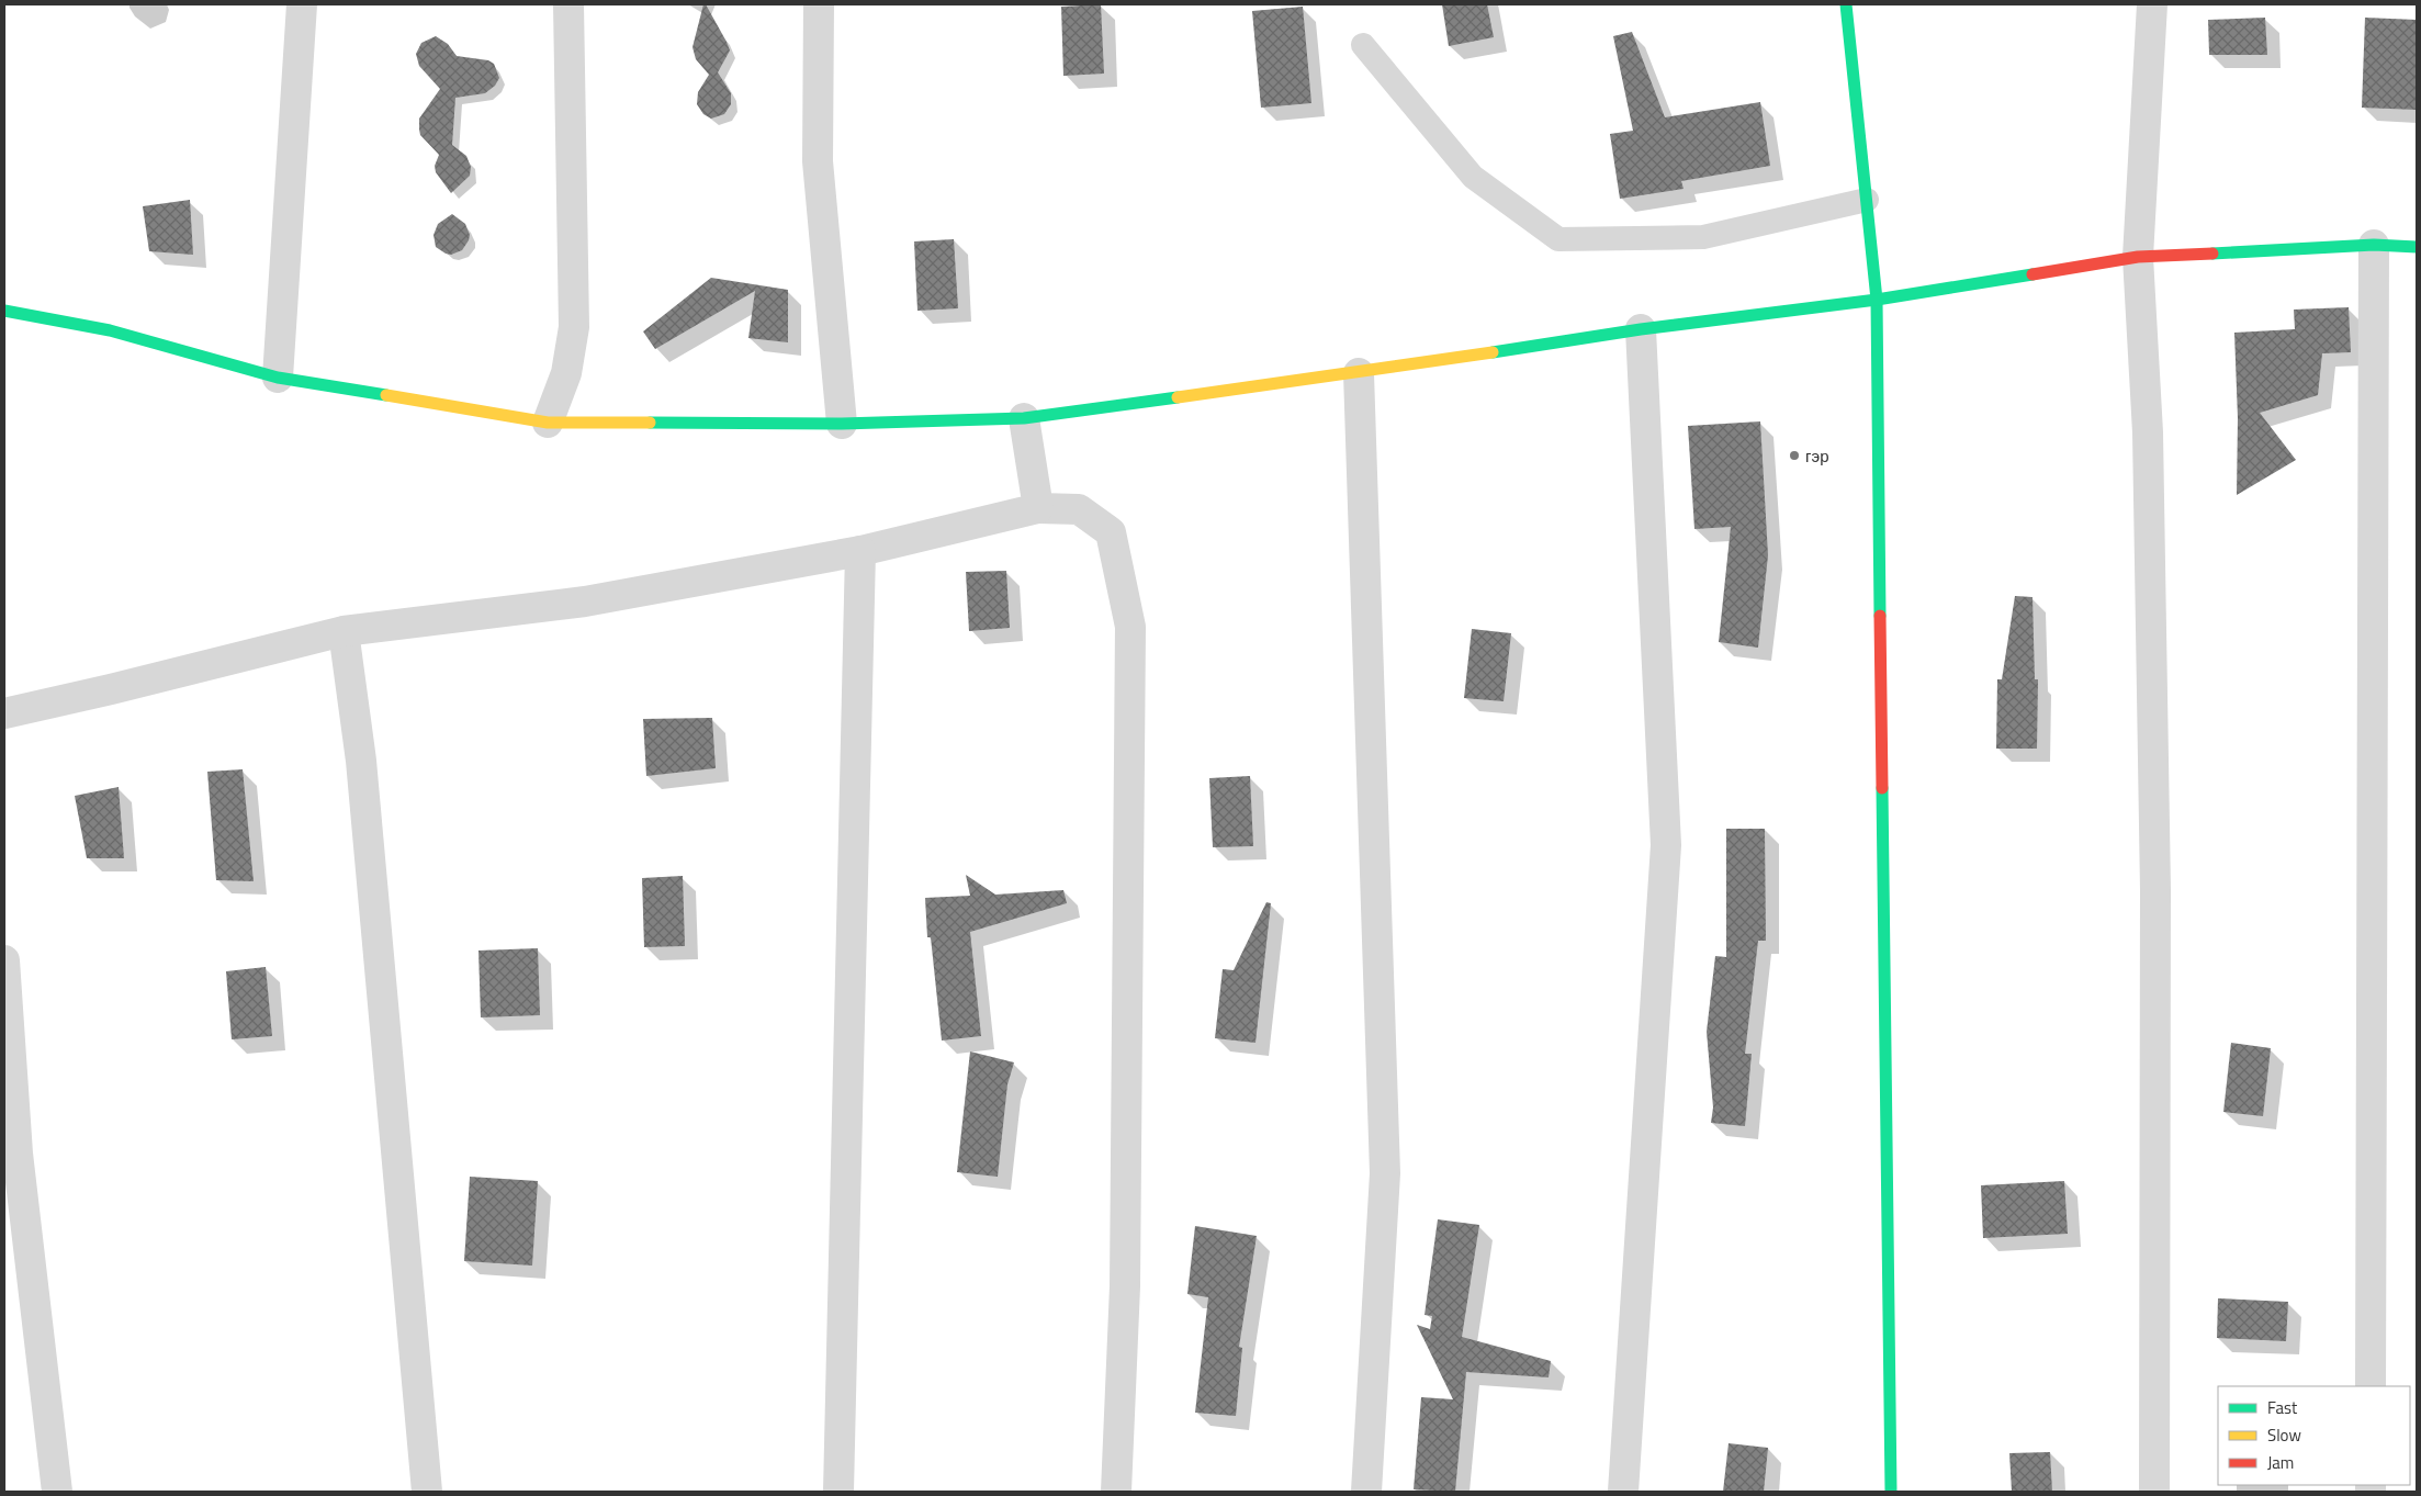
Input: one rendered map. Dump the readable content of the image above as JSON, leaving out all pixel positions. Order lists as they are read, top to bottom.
{
  "places": ["гэр"],
  "legend": ["Fast", "Slow", "Jam"]
}
